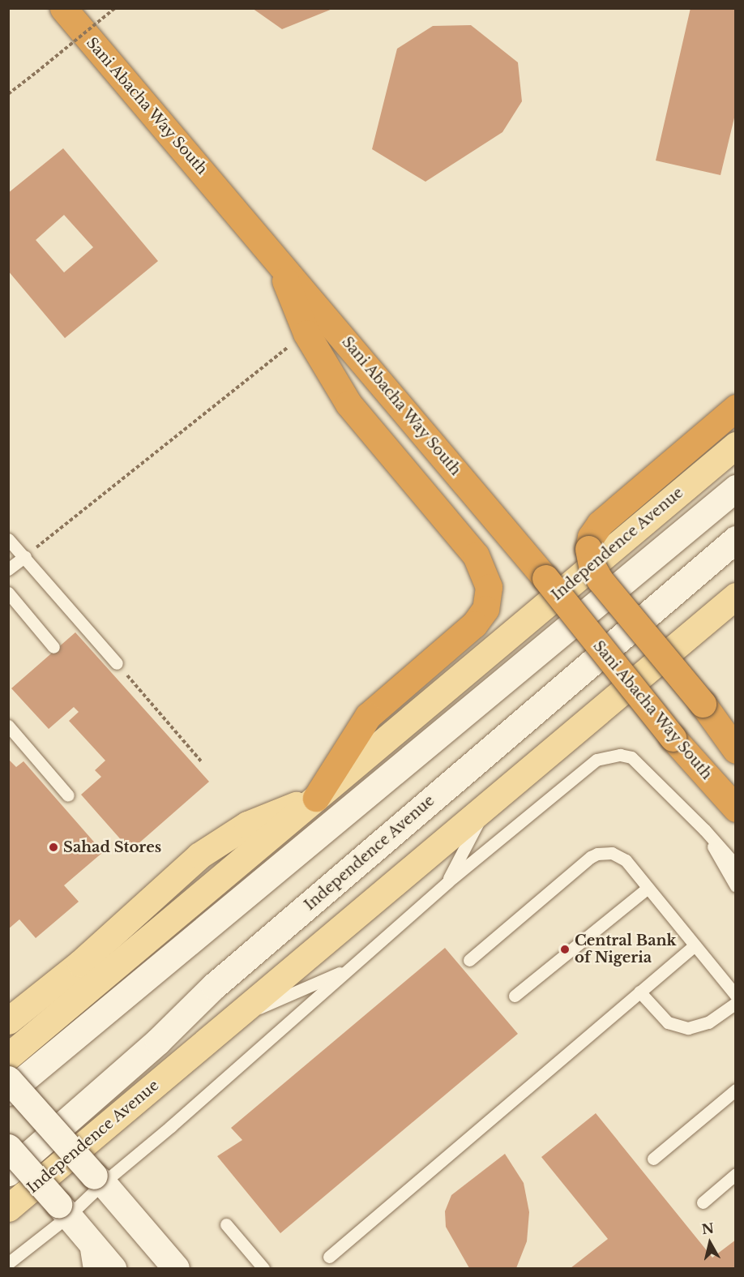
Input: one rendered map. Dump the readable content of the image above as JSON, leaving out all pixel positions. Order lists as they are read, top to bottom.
{
  "streets": {
    "highway": ["Sani Abacha Way South"],
    "main road": ["Independence Avenue"]
  },
  "places": ["Sahad Stores", "Central Bank of Nigeria"],
  "north": "top"
}
